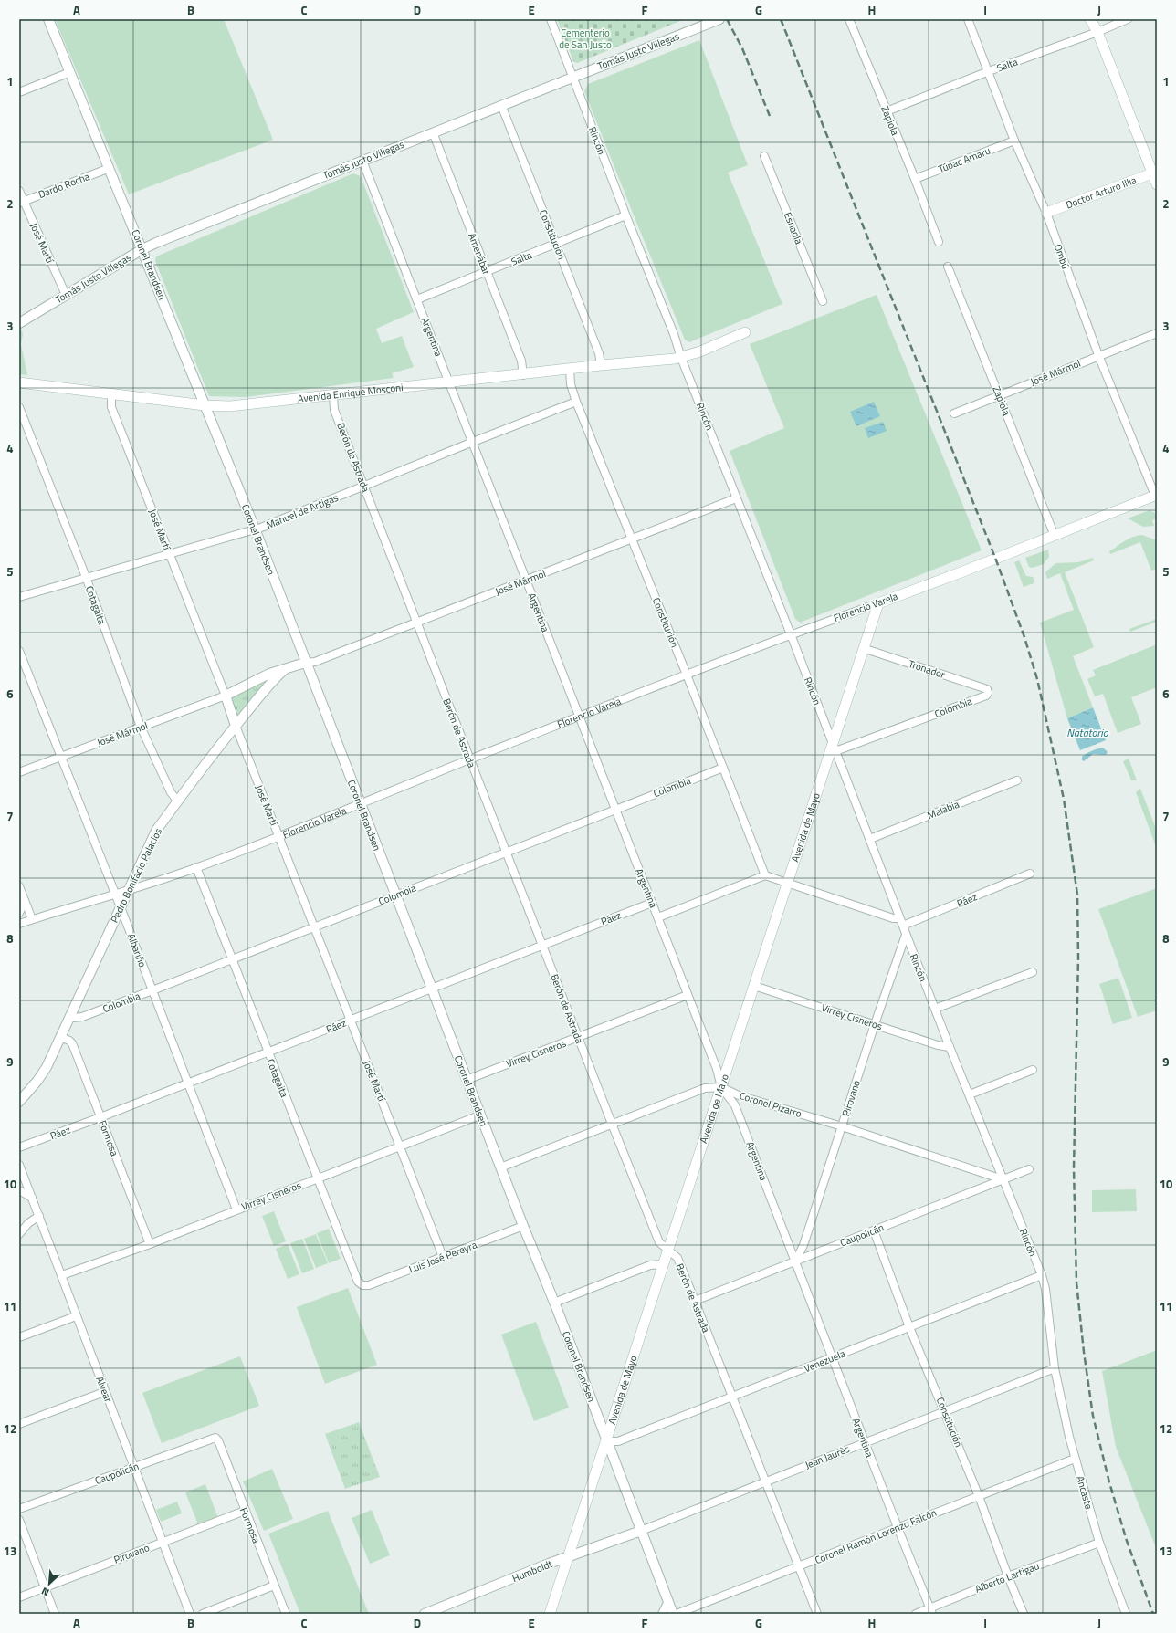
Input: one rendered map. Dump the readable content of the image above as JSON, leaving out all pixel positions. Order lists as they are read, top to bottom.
{
  "streets": {
    "main road": [
      "Doctor Arturo Illia",
      "Avenida Enrique Mosconi",
      "Florencio Varela",
      "Avenida de Mayo"
    ],
    "street": [
      "Tomás Justo Villegas",
      "Salta",
      "Zapiola",
      "Rincón",
      "Túpac Amaru",
      "Dardo Rocha",
      "Esnaola",
      "Constitución",
      "José Martí",
      "Amenábar",
      "Ombú",
      "Coronel Brandsen",
      "Argentina",
      "José Mármol",
      "Berón de Astrada",
      "Manuel de Artigas",
      "Cotagaita",
      "Tronador",
      "Colombia",
      "Malabia",
      "Pedro Bonifacio Palacios",
      "Páez",
      "Albariño",
      "Virrey Cisneros",
      "Pirovano",
      "Coronel Pizarro",
      "Formosa",
      "Caupolicán",
      "Luis José Pereyra",
      "Venezuela",
      "Alvear",
      "Jean Jaurès",
      "Ancaste",
      "Coronel Ramón Lorenzo Falcón",
      "Humboldt",
      "Alberto Lartigau"
    ]
  },
  "crossings": [
    ["Tomás Justo Villegas", "Rincón"],
    ["Tomás Justo Villegas", "Constitución"],
    ["Tomás Justo Villegas", "José Martí"],
    ["Tomás Justo Villegas", "Amenábar"],
    ["Tomás Justo Villegas", "Coronel Brandsen"],
    ["Tomás Justo Villegas", "Argentina"],
    ["Salta", "Zapiola"],
    ["Salta", "Rincón"],
    ["Salta", "Constitución"],
    ["Salta", "Amenábar"],
    ["Salta", "Ombú"],
    ["Salta", "Argentina"],
    ["Zapiola", "Túpac Amaru"],
    ["Zapiola", "José Mármol"],
    ["Zapiola", "Florencio Varela"],
    ["Rincón", "José Mármol"],
    ["Rincón", "Avenida Enrique Mosconi"],
    ["Rincón", "Florencio Varela"],
    ["Rincón", "Colombia"],
    ["Rincón", "Malabia"],
    ["Rincón", "Avenida de Mayo"],
    ["Rincón", "Páez"],
    ["Rincón", "Virrey Cisneros"],
    ["Rincón", "Pirovano"],
    ["Rincón", "Coronel Pizarro"],
    ["Rincón", "Caupolicán"],
    ["Rincón", "Venezuela"],
    ["Rincón", "Jean Jaurès"],
    ["Rincón", "Ancaste"],
    ["Túpac Amaru", "Ombú"],
    ["Dardo Rocha", "José Martí"],
    ["Dardo Rocha", "Coronel Brandsen"],
    ["Doctor Arturo Illia", "Ombú"],
    ["Constitución", "José Mármol"],
    ["Constitución", "Avenida Enrique Mosconi"],
    ["Constitución", "Manuel de Artigas"],
    ["Constitución", "Florencio Varela"],
    ["Constitución", "Colombia"],
    ["Constitución", "Caupolicán"],
    ["Constitución", "Venezuela"],
    ["Constitución", "Jean Jaurès"],
    ["Constitución", "Coronel Ramón Lorenzo Falcón"],
    ["Constitución", "Alberto Lartigau"],
    ["José Martí", "José Mármol"],
    ["José Martí", "Avenida Enrique Mosconi"],
    ["José Martí", "Manuel de Artigas"],
    ["José Martí", "Florencio Varela"],
    ["José Martí", "Colombia"],
    ["José Martí", "Pedro Bonifacio Palacios"],
    ["José Martí", "Páez"],
    ["José Martí", "Virrey Cisneros"],
    ["José Martí", "Luis José Pereyra"],
    ["Amenábar", "Avenida Enrique Mosconi"],
    ["Ombú", "José Mármol"],
    ["Ombú", "Florencio Varela"],
    ["Coronel Brandsen", "José Mármol"],
    ["Coronel Brandsen", "Avenida Enrique Mosconi"],
    ["Coronel Brandsen", "Manuel de Artigas"],
    ["Coronel Brandsen", "Florencio Varela"],
    ["Coronel Brandsen", "Colombia"],
    ["Coronel Brandsen", "Avenida de Mayo"],
    ["Coronel Brandsen", "Pedro Bonifacio Palacios"],
    ["Coronel Brandsen", "Páez"],
    ["Coronel Brandsen", "Virrey Cisneros"],
    ["Coronel Brandsen", "Luis José Pereyra"],
    ["Coronel Brandsen", "Venezuela"],
    ["Coronel Brandsen", "Jean Jaurès"],
    ["Coronel Brandsen", "Humboldt"],
    ["Argentina", "José Mármol"],
    ["Argentina", "Avenida Enrique Mosconi"],
    ["Argentina", "Manuel de Artigas"],
    ["Argentina", "Florencio Varela"],
    ["Argentina", "Colombia"],
    ["Argentina", "Avenida de Mayo"],
    ["Argentina", "Páez"],
    ["Argentina", "Virrey Cisneros"],
    ["Argentina", "Pirovano"],
    ["Argentina", "Coronel Pizarro"],
    ["Argentina", "Caupolicán"],
    ["Argentina", "Venezuela"],
    ["Argentina", "Jean Jaurès"],
    ["Argentina", "Coronel Ramón Lorenzo Falcón"],
    ["Argentina", "Alberto Lartigau"],
    ["José Mármol", "Berón de Astrada"],
    ["José Mármol", "Cotagaita"],
    ["José Mármol", "Pedro Bonifacio Palacios"],
    ["José Mármol", "Albariño"],
    ["Avenida Enrique Mosconi", "Berón de Astrada"],
    ["Berón de Astrada", "Manuel de Artigas"],
    ["Berón de Astrada", "Florencio Varela"],
    ["Berón de Astrada", "Colombia"],
    ["Berón de Astrada", "Avenida de Mayo"],
    ["Berón de Astrada", "Páez"],
    ["Berón de Astrada", "Virrey Cisneros"],
    ["Berón de Astrada", "Caupolicán"],
    ["Berón de Astrada", "Venezuela"],
    ["Berón de Astrada", "Jean Jaurès"],
    ["Berón de Astrada", "Coronel Ramón Lorenzo Falcón"],
    ["Manuel de Artigas", "Cotagaita"],
    ["Cotagaita", "Florencio Varela"],
    ["Cotagaita", "Colombia"],
    ["Cotagaita", "Pedro Bonifacio Palacios"],
    ["Cotagaita", "Páez"],
    ["Cotagaita", "Virrey Cisneros"],
    ["Cotagaita", "Luis José Pereyra"],
    ["Florencio Varela", "Avenida de Mayo"],
    ["Florencio Varela", "Pedro Bonifacio Palacios"],
    ["Florencio Varela", "Albariño"],
    ["Tronador", "Colombia"],
    ["Tronador", "Avenida de Mayo"],
    ["Colombia", "Avenida de Mayo"],
    ["Colombia", "Pedro Bonifacio Palacios"],
    ["Colombia", "Albariño"],
    ["Avenida de Mayo", "Virrey Cisneros"],
    ["Avenida de Mayo", "Coronel Pizarro"],
    ["Avenida de Mayo", "Venezuela"],
    ["Avenida de Mayo", "Humboldt"],
    ["Pedro Bonifacio Palacios", "Albariño"],
    ["Pedro Bonifacio Palacios", "Formosa"],
    ["Páez", "Albariño"],
    ["Páez", "Formosa"],
    ["Albariño", "Virrey Cisneros"],
    ["Virrey Cisneros", "Pirovano"],
    ["Virrey Cisneros", "Formosa"],
    ["Virrey Cisneros", "Alvear"],
    ["Pirovano", "Coronel Pizarro"],
    ["Pirovano", "Formosa"],
    ["Pirovano", "Caupolicán"],
    ["Pirovano", "Alvear"],
    ["Coronel Pizarro", "Caupolicán"],
    ["Formosa", "Caupolicán"],
    ["Caupolicán", "Alvear"],
    ["Jean Jaurès", "Ancaste"],
    ["Jean Jaurès", "Humboldt"],
    ["Ancaste", "Coronel Ramón Lorenzo Falcón"],
    ["Ancaste", "Alberto Lartigau"]
  ],
  "water": ["Natatorio"],
  "parks": ["Cementerio de San Justo"],
  "north": "bottom left",
  "grid": {
    "columns": [
      "A",
      "B",
      "C",
      "D",
      "E",
      "F",
      "G",
      "H",
      "I",
      "J"
    ],
    "rows": [
      "1",
      "2",
      "3",
      "4",
      "5",
      "6",
      "7",
      "8",
      "9",
      "10",
      "11",
      "12",
      "13"
    ]
  }
}
